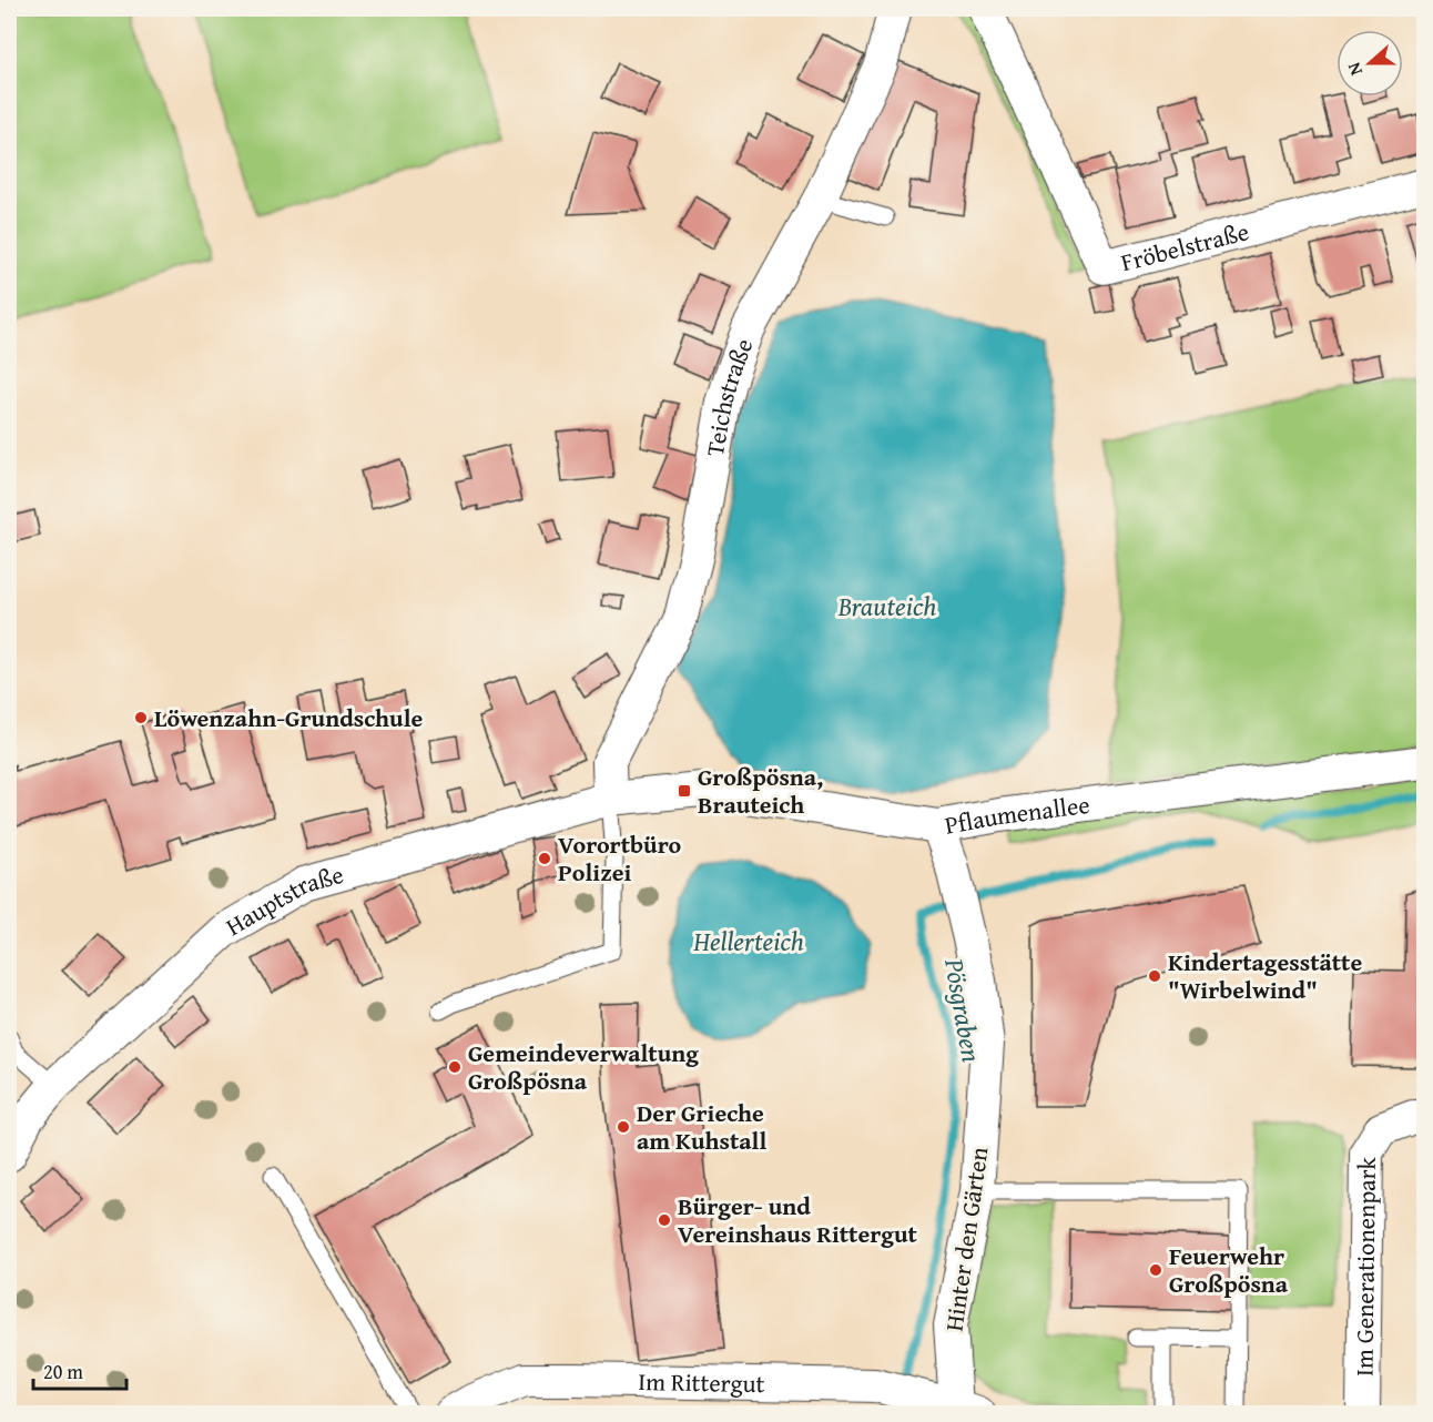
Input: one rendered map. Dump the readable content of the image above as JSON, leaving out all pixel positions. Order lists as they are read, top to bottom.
{
  "streets": {
    "street": [
      "Fröbelstraße",
      "Teichstraße",
      "Pflaumenallee",
      "Hauptstraße",
      "Hinter den Gärten",
      "Im Generationenpark",
      "Im Rittergut"
    ]
  },
  "crossings": [
    ["Teichstraße", "Pflaumenallee"],
    ["Teichstraße", "Hauptstraße"],
    ["Pflaumenallee", "Hauptstraße"],
    ["Pflaumenallee", "Hinter den Gärten"],
    ["Hinter den Gärten", "Im Rittergut"]
  ],
  "water": ["Brauteich", "Hellerteich", "Pösgraben"],
  "places": {
    "other": [
      "Löwenzahn-Grundschule",
      "Vorortbüro Polizei",
      "Kindertagesstätte \"Wirbelwind\"",
      "Gemeindeverwaltung Großpösna",
      "Der Grieche am Kuhstall",
      "Bürger- und Vereinshaus Rittergut",
      "Feuerwehr Großpösna"
    ],
    "transit": ["Großpösna, Brauteich"]
  },
  "scale_bar": "20 m",
  "north": "left"
}
